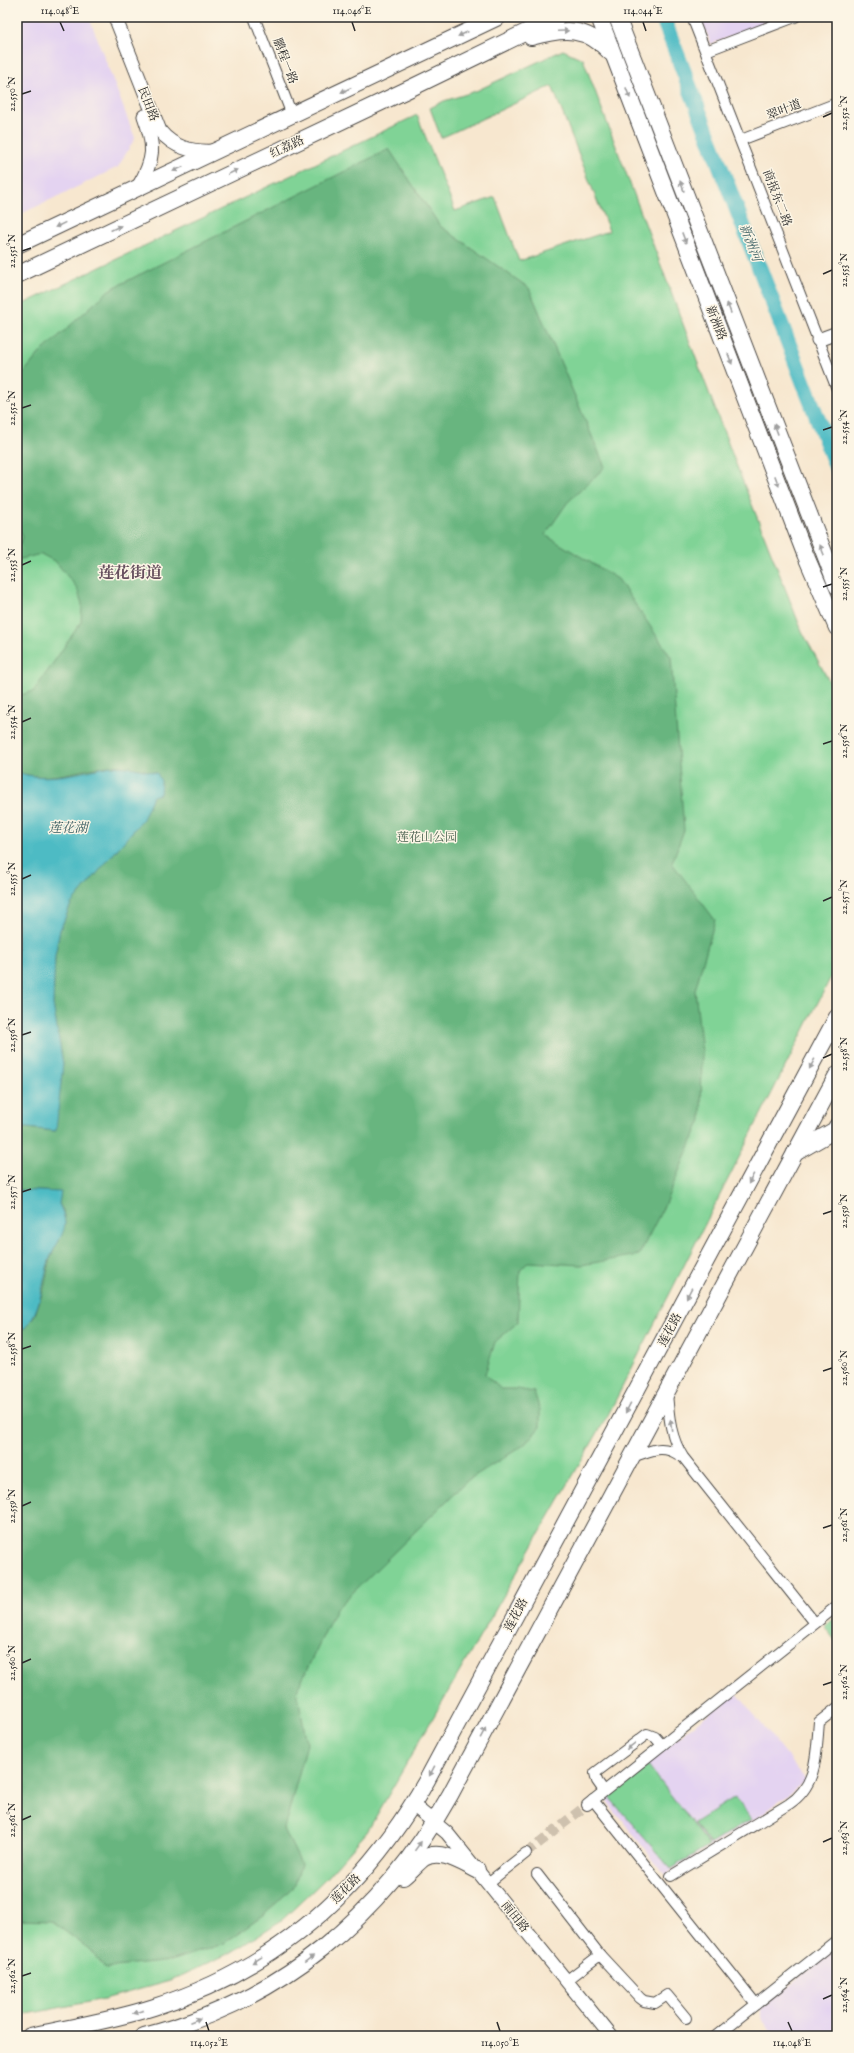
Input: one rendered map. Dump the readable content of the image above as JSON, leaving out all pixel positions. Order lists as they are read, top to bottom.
{
  "streets": {
    "main road": ["红荔路", "新洲路", "莲花路"],
    "street": [
      "鹏程一路",
      "民田路",
      "翠叶道",
      "商报东二路",
      "雨田路"
    ]
  },
  "crossings": [
    ["翠叶道", "商报东二路"],
    ["莲花路", "雨田路"]
  ],
  "districts": ["莲花街道"],
  "water": ["新洲河", "莲花湖"],
  "parks": ["莲花山公园"],
  "coordinates": [
    "114.048°E",
    "114.046°E",
    "114.044°E",
    "22.550°N",
    "22.552°N",
    "22.551°N",
    "22.553°N",
    "22.554°N",
    "22.555°N",
    "22.556°N",
    "22.557°N",
    "22.558°N",
    "22.559°N",
    "22.560°N",
    "22.561°N",
    "22.562°N",
    "22.563°N",
    "22.564°N",
    "114.052°E",
    "114.050°E"
  ]
}
